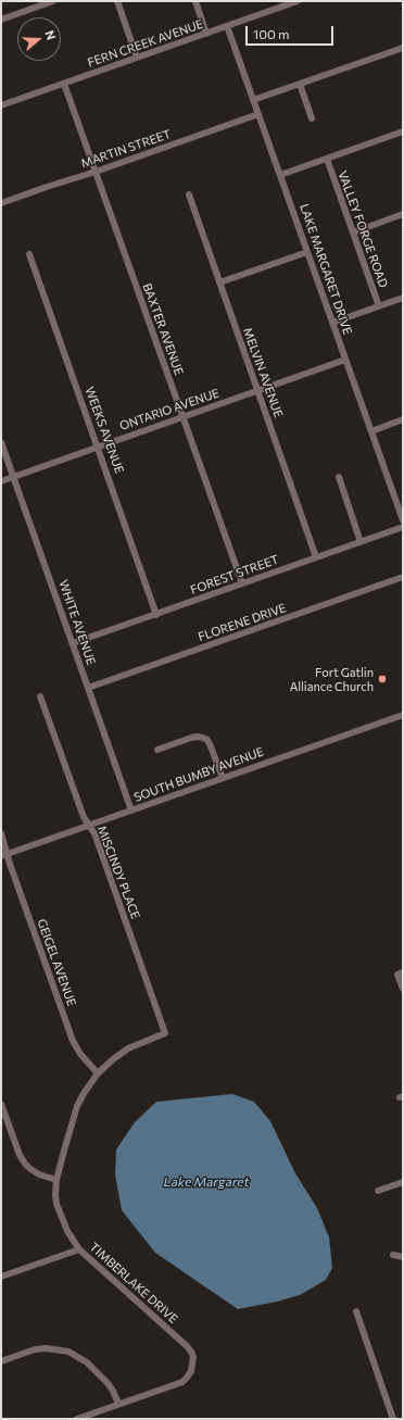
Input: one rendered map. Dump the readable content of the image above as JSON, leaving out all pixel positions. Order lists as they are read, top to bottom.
{
  "streets": {
    "street": [
      "FERN CREEK AVENUE",
      "MARTIN STREET",
      "VALLEY FORGE ROAD",
      "LAKE MARGARET DRIVE",
      "BAXTER AVENUE",
      "MELVIN AVENUE",
      "ONTARIO AVENUE",
      "WEEKS AVENUE",
      "FOREST STREET",
      "WHITE AVENUE",
      "FLORENE DRIVE",
      "SOUTH BUMBY AVENUE",
      "MISCINDY PLACE",
      "GEIGEL AVENUE",
      "TIMBERLAKE DRIVE"
    ]
  },
  "crossings": [
    ["FERN CREEK AVENUE", "LAKE MARGARET DRIVE"],
    ["FERN CREEK AVENUE", "BAXTER AVENUE"],
    ["MARTIN STREET", "LAKE MARGARET DRIVE"],
    ["MARTIN STREET", "BAXTER AVENUE"],
    ["LAKE MARGARET DRIVE", "ONTARIO AVENUE"],
    ["BAXTER AVENUE", "ONTARIO AVENUE"],
    ["BAXTER AVENUE", "FOREST STREET"],
    ["MELVIN AVENUE", "ONTARIO AVENUE"],
    ["MELVIN AVENUE", "FOREST STREET"],
    ["ONTARIO AVENUE", "WEEKS AVENUE"],
    ["ONTARIO AVENUE", "WHITE AVENUE"],
    ["WEEKS AVENUE", "FOREST STREET"],
    ["FOREST STREET", "WHITE AVENUE"],
    ["WHITE AVENUE", "FLORENE DRIVE"],
    ["WHITE AVENUE", "SOUTH BUMBY AVENUE"],
    ["SOUTH BUMBY AVENUE", "MISCINDY PLACE"],
    ["SOUTH BUMBY AVENUE", "GEIGEL AVENUE"],
    ["MISCINDY PLACE", "TIMBERLAKE DRIVE"],
    ["GEIGEL AVENUE", "TIMBERLAKE DRIVE"]
  ],
  "water": ["Lake Margaret"],
  "places": ["Fort Gatlin Alliance Church"],
  "scale_bar": "100 m",
  "north": "right"
}
